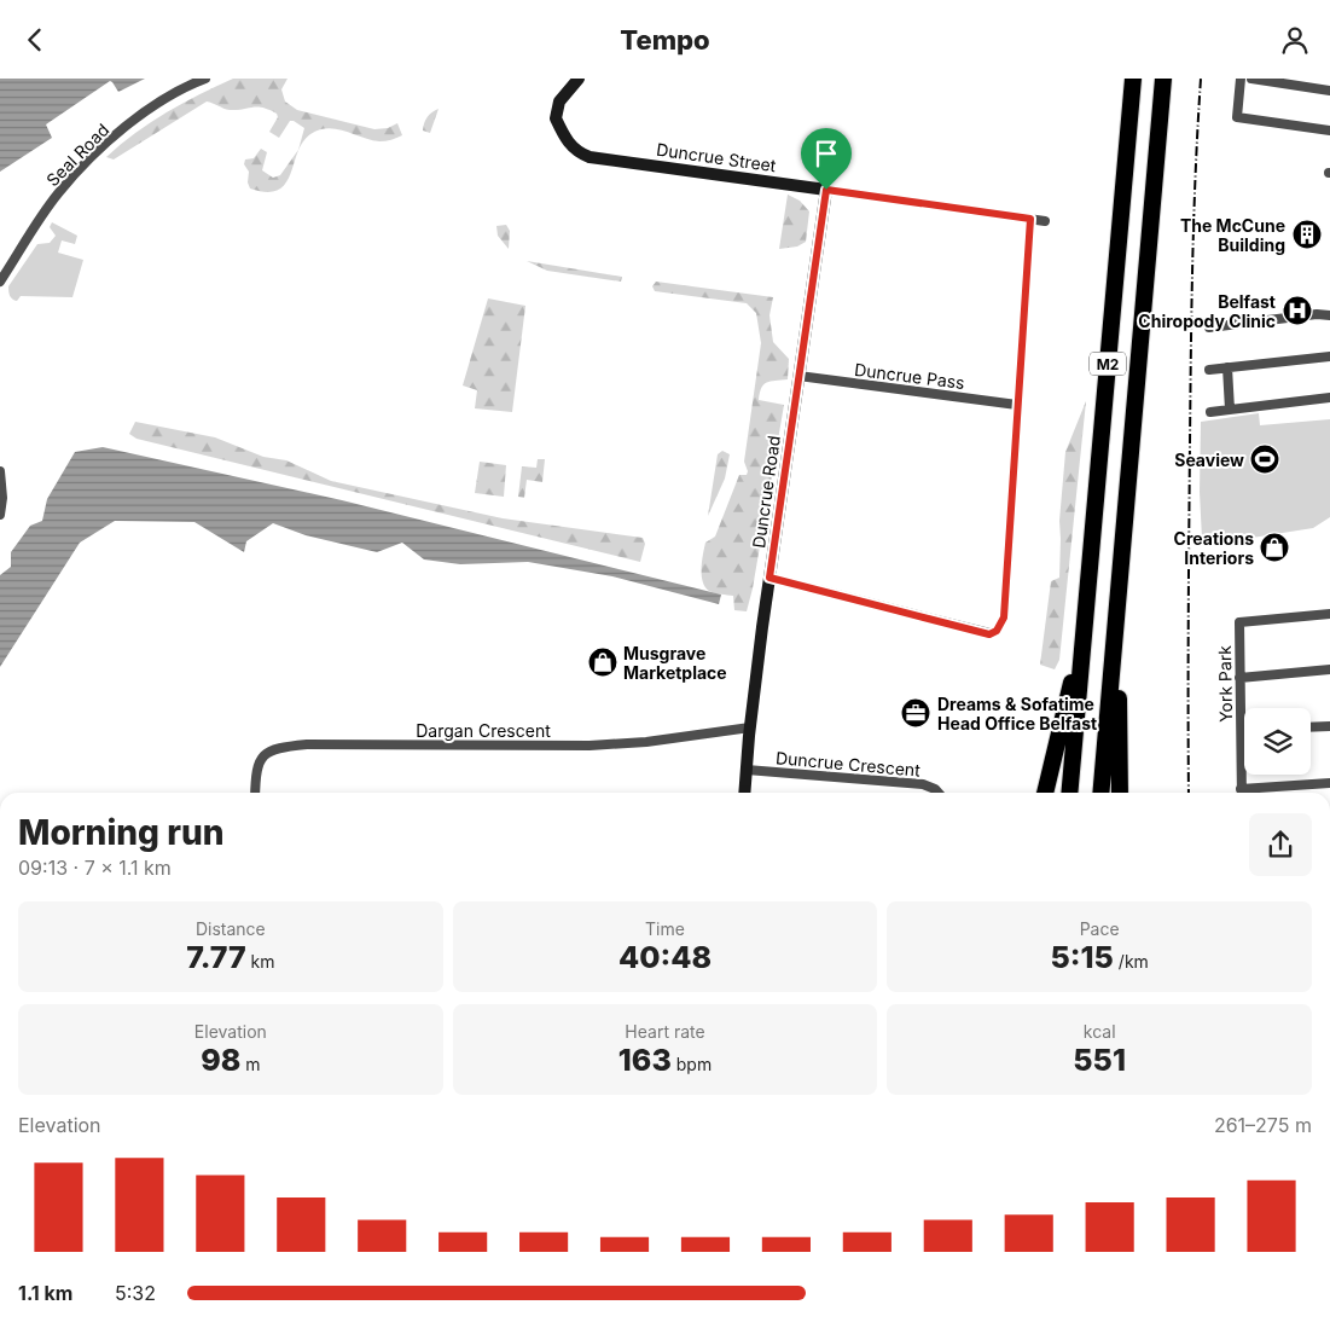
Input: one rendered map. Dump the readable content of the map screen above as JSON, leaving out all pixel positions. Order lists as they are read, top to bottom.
{
  "streets": {
    "highway": ["M2"],
    "street": [
      "Seal Road",
      "Duncrue Street",
      "Duncrue Pass",
      "Duncrue Road",
      "York Park",
      "Dargan Crescent",
      "Duncrue Crescent"
    ]
  },
  "crossings": [
    ["Duncrue Street", "Duncrue Road"],
    ["Duncrue Pass", "Duncrue Road"],
    ["Duncrue Road", "Dargan Crescent"],
    ["Duncrue Road", "Duncrue Crescent"]
  ],
  "places": {
    "building": ["The McCune Building"],
    "hospital": ["Belfast Chiropody Clinic"],
    "sports": ["Seaview"],
    "shop": ["Creations Interiors", "Musgrave Marketplace"],
    "office": ["Dreams & Sofatime Head Office Belfast"]
  },
  "page": {
    "header": "Tempo",
    "heading": ["Morning run", "09:13 · 7 × 1.1 km"],
    "stats": [
      ["Distance", "7.77 km"],
      ["Time", "40:48"],
      ["Pace", "5:15 /km"],
      ["Elevation", "98 m"],
      ["Heart rate", "163 bpm"],
      ["kcal", "551"]
    ],
    "chart": ["Elevation", "261–275 m"],
    "list": [
      {
        "name": "1.1 km",
        "note": "5:32"
      }
    ]
  }
}
